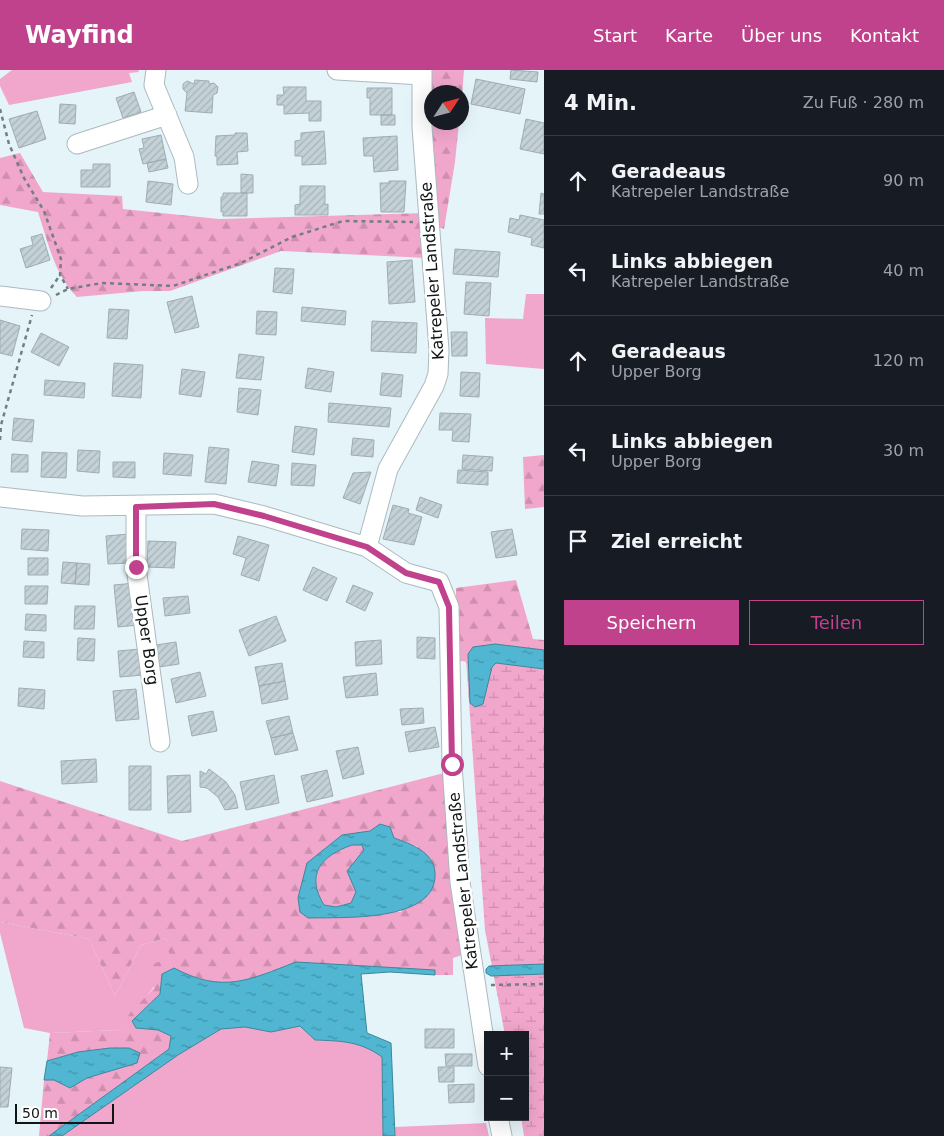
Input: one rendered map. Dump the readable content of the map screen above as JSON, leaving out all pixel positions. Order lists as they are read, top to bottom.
{
  "streets": {
    "street": ["Katrepeler Landstraße", "Upper Borg"]
  },
  "scale_bar": "50 m",
  "north": "top right",
  "page": {
    "header": "Wayfind",
    "nav": [
      "Start",
      "Karte",
      "Über uns",
      "Kontakt"
    ],
    "heading": ["4 Min.", "Zu Fuß · 280 m"],
    "list": [
      ["Geradeaus", "Katrepeler Landstraße", "90 m"],
      ["Links abbiegen", "Katrepeler Landstraße", "40 m"],
      ["Geradeaus", "Upper Borg", "120 m"],
      ["Links abbiegen", "Upper Borg", "30 m"],
      "Ziel erreicht"
    ],
    "buttons": ["Speichern", "Teilen"],
    "map_buttons": ["+", "−"],
    "scale": "50 m"
  }
}
